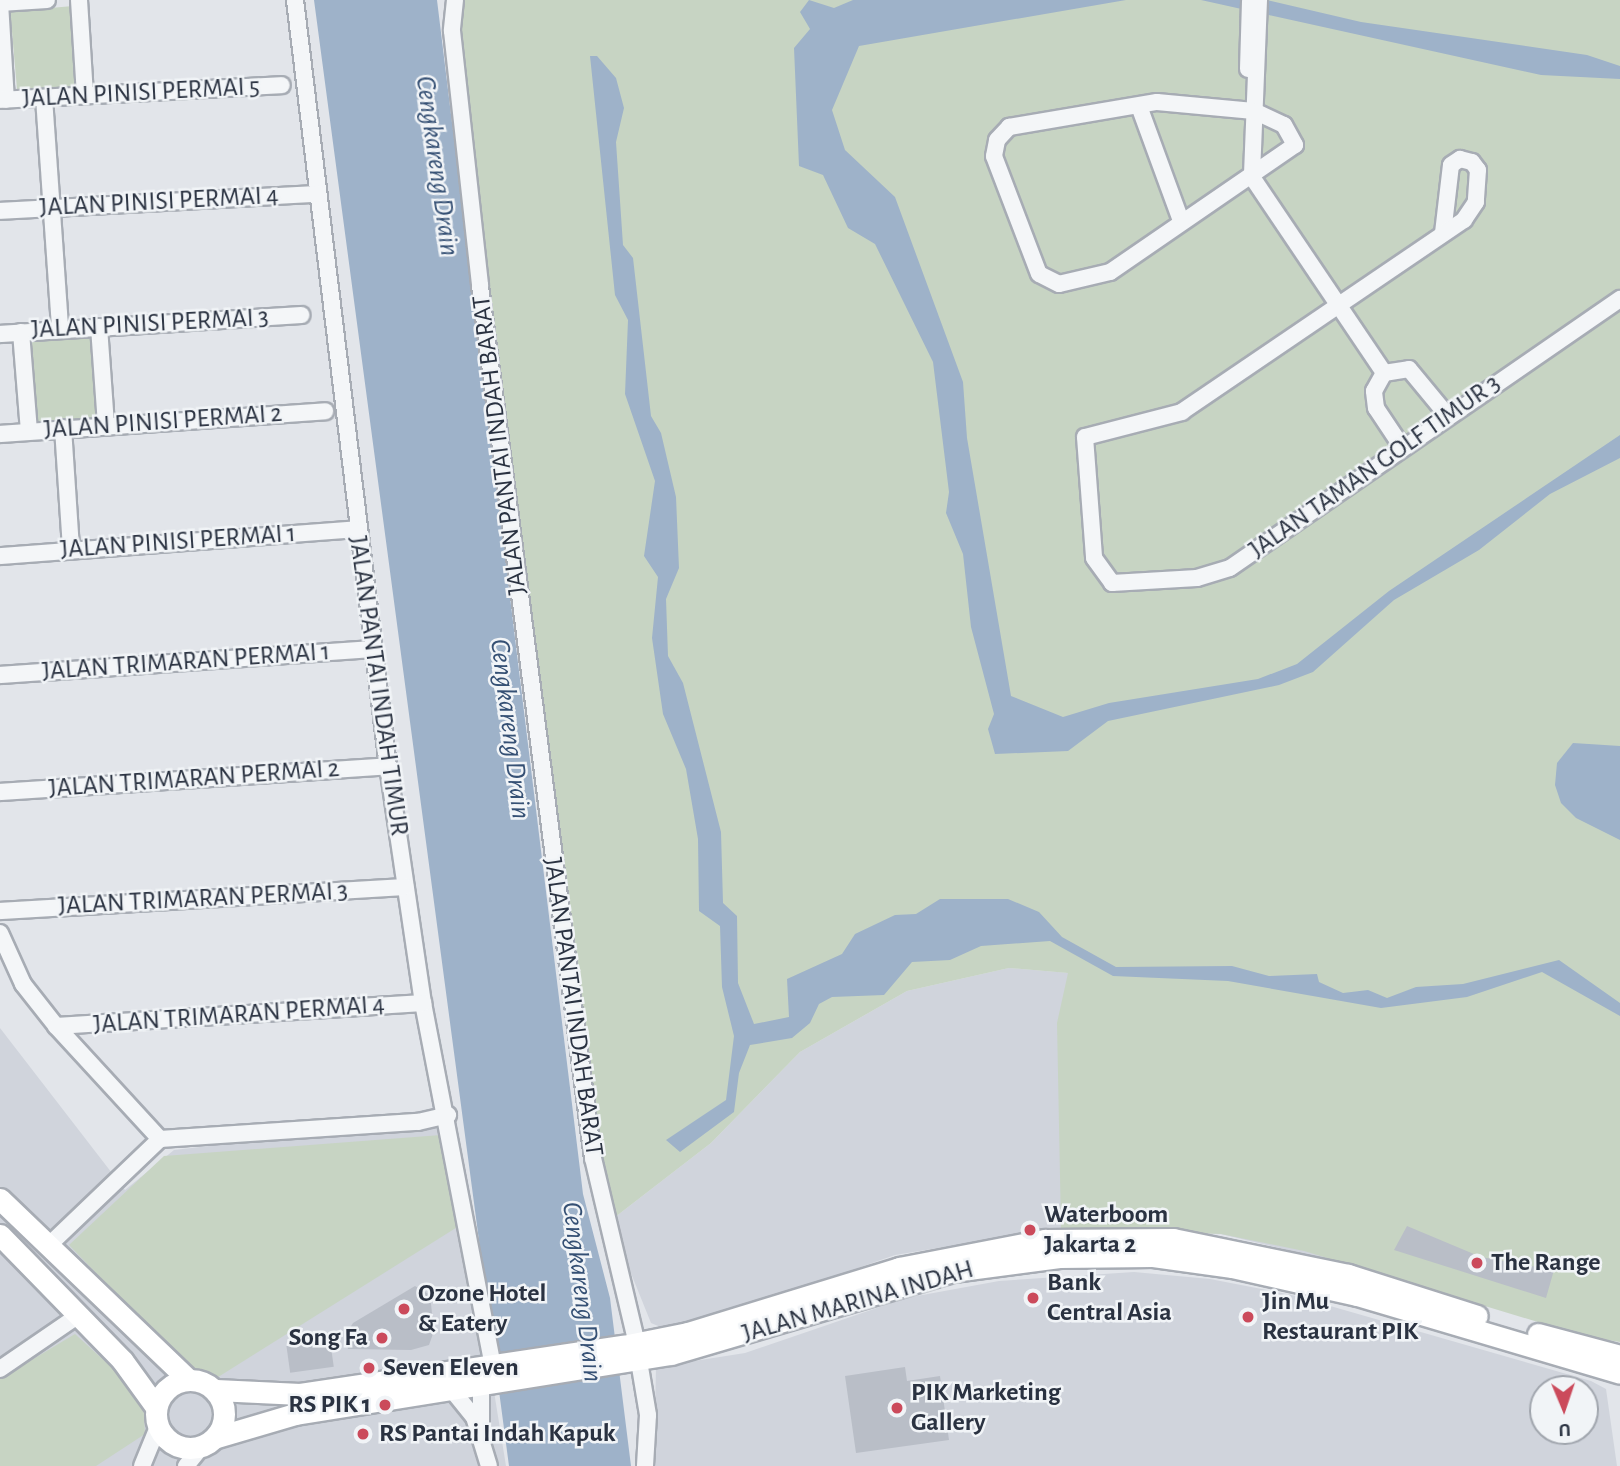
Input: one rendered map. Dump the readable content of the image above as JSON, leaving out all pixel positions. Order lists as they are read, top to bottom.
{
  "streets": {
    "main road": ["JALAN MARINA INDAH"],
    "street": [
      "JALAN PINISI PERMAI 5",
      "JALAN PINISI PERMAI 4",
      "JALAN PINISI PERMAI 3",
      "JALAN PINISI PERMAI 2",
      "JALAN PANTAI INDAH BARAT",
      "JALAN TAMAN GOLF TIMUR 3",
      "JALAN PINISI PERMAI 1",
      "JALAN TRIMARAN PERMAI 1",
      "JALAN PANTAI INDAH TIMUR",
      "JALAN TRIMARAN PERMAI 2",
      "JALAN TRIMARAN PERMAI 3",
      "JALAN TRIMARAN PERMAI 4"
    ]
  },
  "crossings": [
    ["JALAN PINISI PERMAI 4", "JALAN PANTAI INDAH TIMUR"],
    ["JALAN PANTAI INDAH BARAT", "JALAN MARINA INDAH"],
    ["JALAN PINISI PERMAI 1", "JALAN PANTAI INDAH TIMUR"],
    ["JALAN TRIMARAN PERMAI 1", "JALAN PANTAI INDAH TIMUR"],
    ["JALAN PANTAI INDAH TIMUR", "JALAN TRIMARAN PERMAI 2"],
    ["JALAN PANTAI INDAH TIMUR", "JALAN TRIMARAN PERMAI 3"],
    ["JALAN PANTAI INDAH TIMUR", "JALAN TRIMARAN PERMAI 4"],
    ["JALAN PANTAI INDAH TIMUR", "JALAN MARINA INDAH"]
  ],
  "water": ["Cengkareng Drain"],
  "places": [
    "Waterboom Jakarta 2",
    "The Range",
    "Bank Central Asia",
    "Ozone Hotel & Eatery",
    "Jin Mu Restaurant PIK",
    "Song Fa",
    "Seven Eleven",
    "RS PIK 1",
    "PIK Marketing Gallery",
    "RS Pantai Indah Kapuk"
  ],
  "north": "bottom"
}
